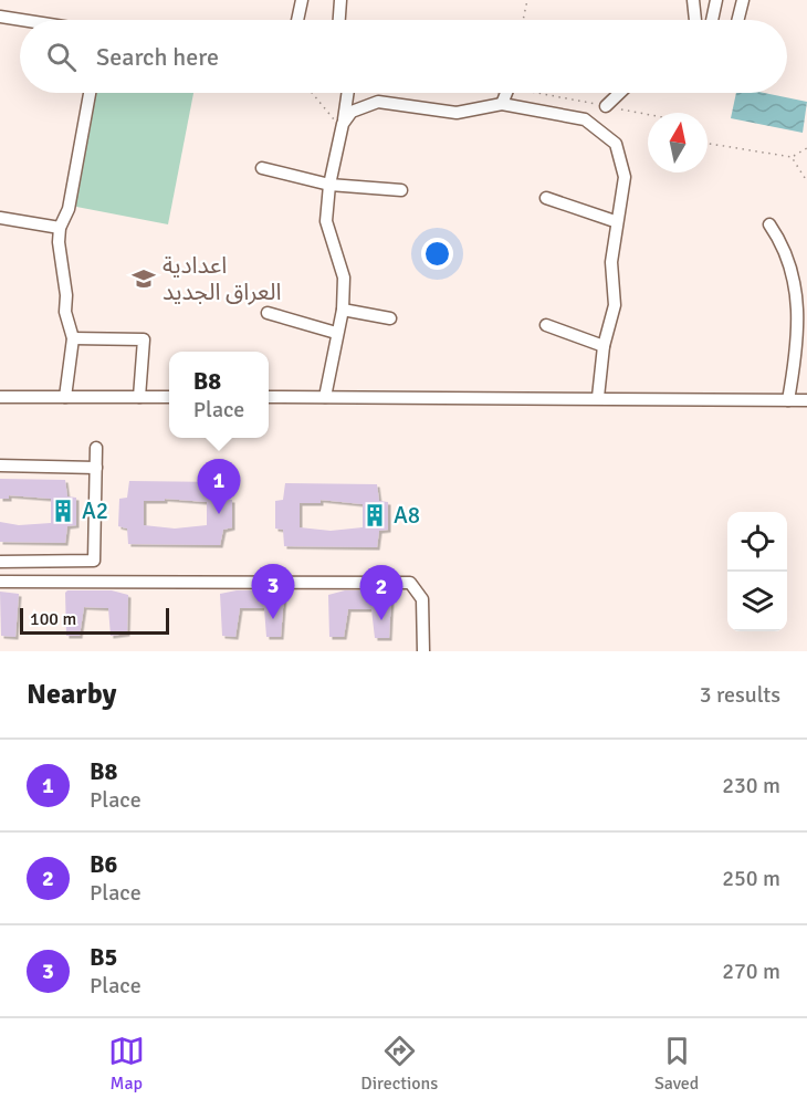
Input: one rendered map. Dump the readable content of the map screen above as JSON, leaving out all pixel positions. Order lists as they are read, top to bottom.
{
  "places": {
    "school or university": ["اعدادية العراق الجديد"],
    "building": ["A2", "A8"]
  },
  "scale_bar": "100 m",
  "north": "top",
  "page": {
    "search": "Search here",
    "popup": ["B8", "Place"],
    "pins": ["1", "3", "2"],
    "scale": "100 m",
    "heading": ["Nearby", "3 results"],
    "list": [
      {
        "mark": "1",
        "name": "B8",
        "note": "Place",
        "value": "230 m"
      },
      {
        "mark": "2",
        "name": "B6",
        "note": "Place",
        "value": "250 m"
      },
      {
        "mark": "3",
        "name": "B5",
        "note": "Place",
        "value": "270 m"
      }
    ],
    "nav": ["Map", "Directions", "Saved"]
  }
}
